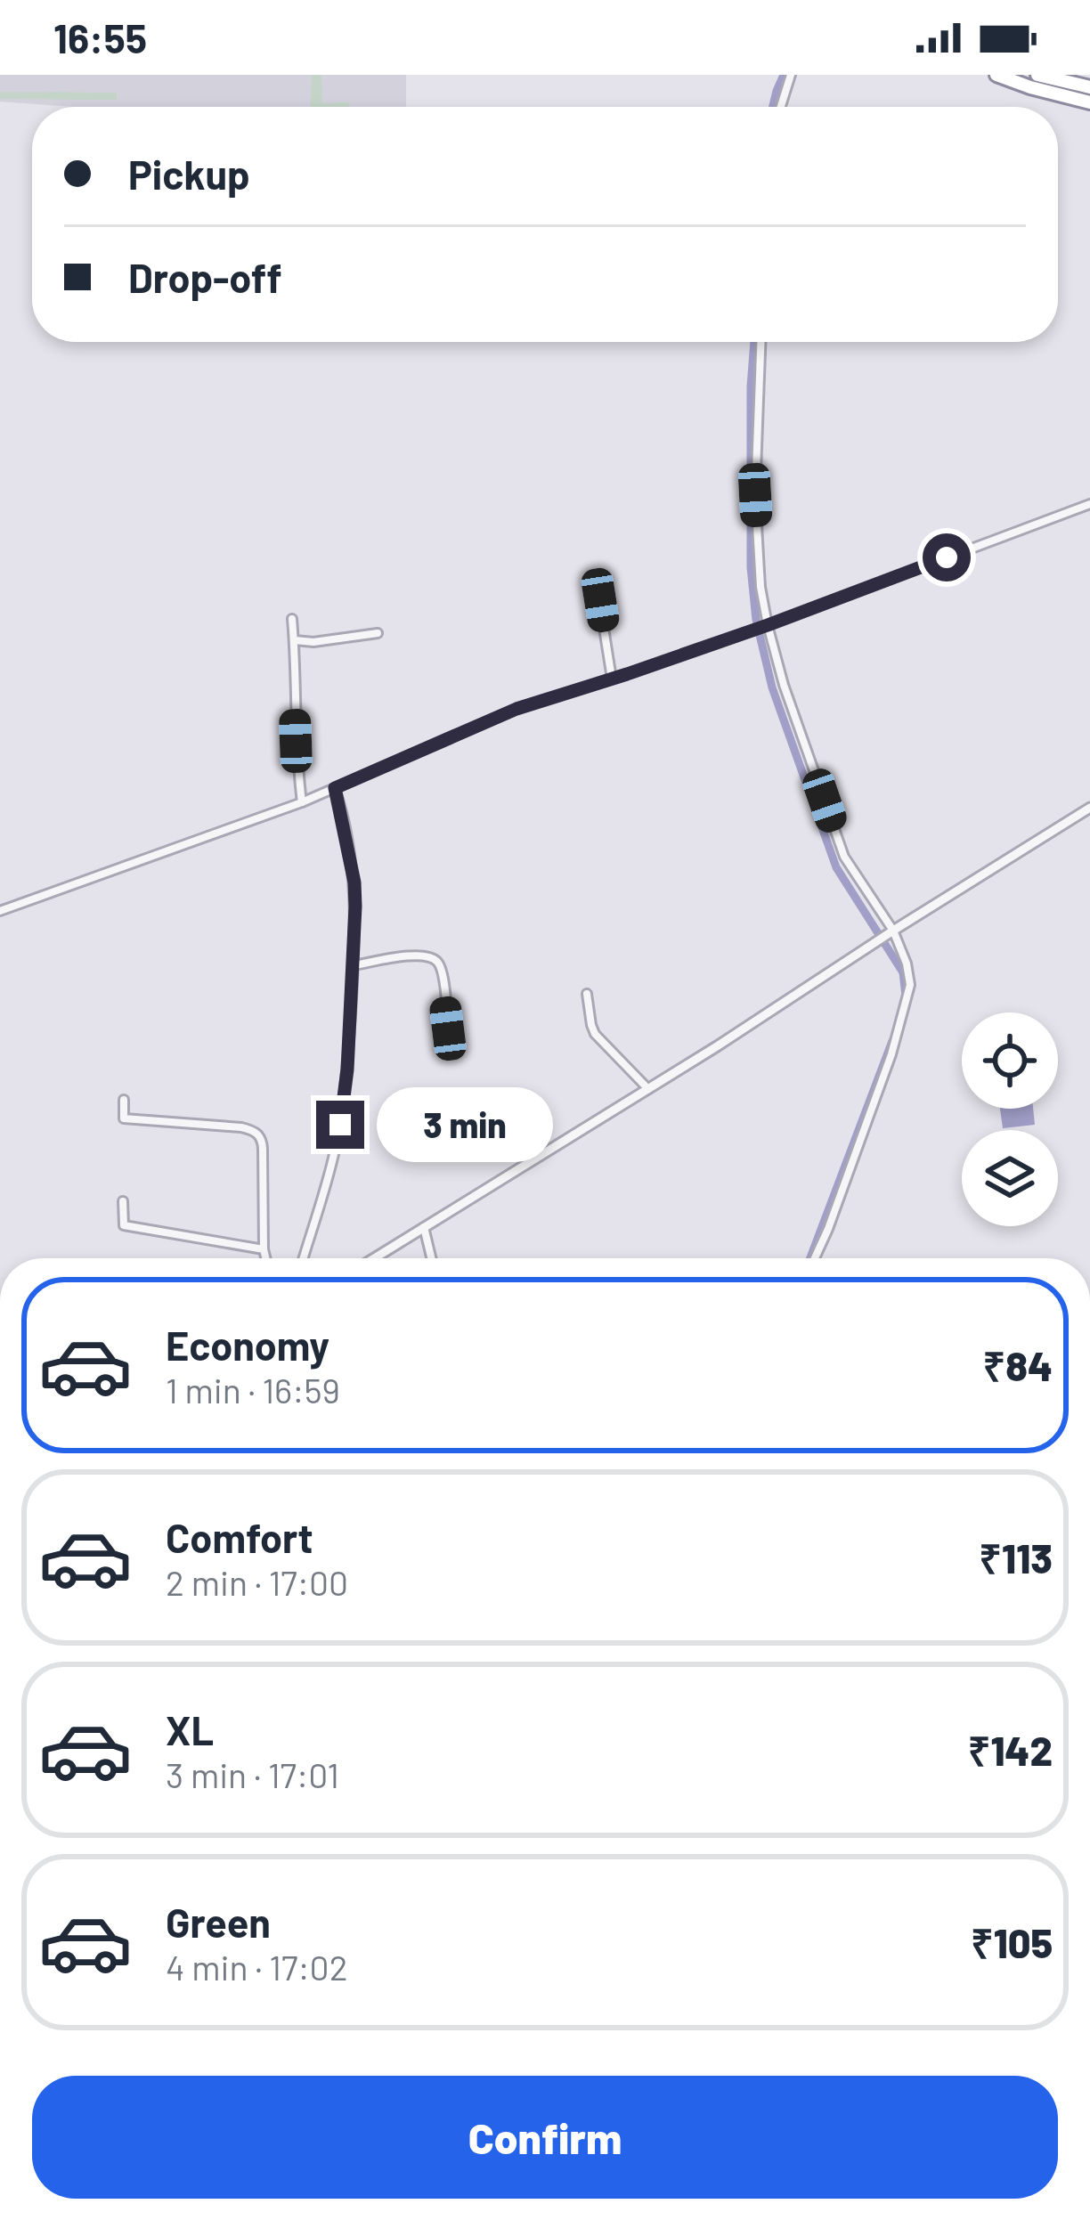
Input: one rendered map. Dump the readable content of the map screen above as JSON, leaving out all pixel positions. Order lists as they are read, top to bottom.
{
  "page": {
    "status": "16:55",
    "banner": ["Pickup", "Drop-off"],
    "bubble": "3 min",
    "list": [
      {
        "name": "Economy",
        "note": "1 min · 16:59",
        "value": "₹84"
      },
      {
        "name": "Comfort",
        "note": "2 min · 17:00",
        "value": "₹113"
      },
      {
        "name": "XL",
        "note": "3 min · 17:01",
        "value": "₹142"
      },
      {
        "name": "Green",
        "note": "4 min · 17:02",
        "value": "₹105"
      }
    ],
    "buttons": "Confirm"
  }
}
